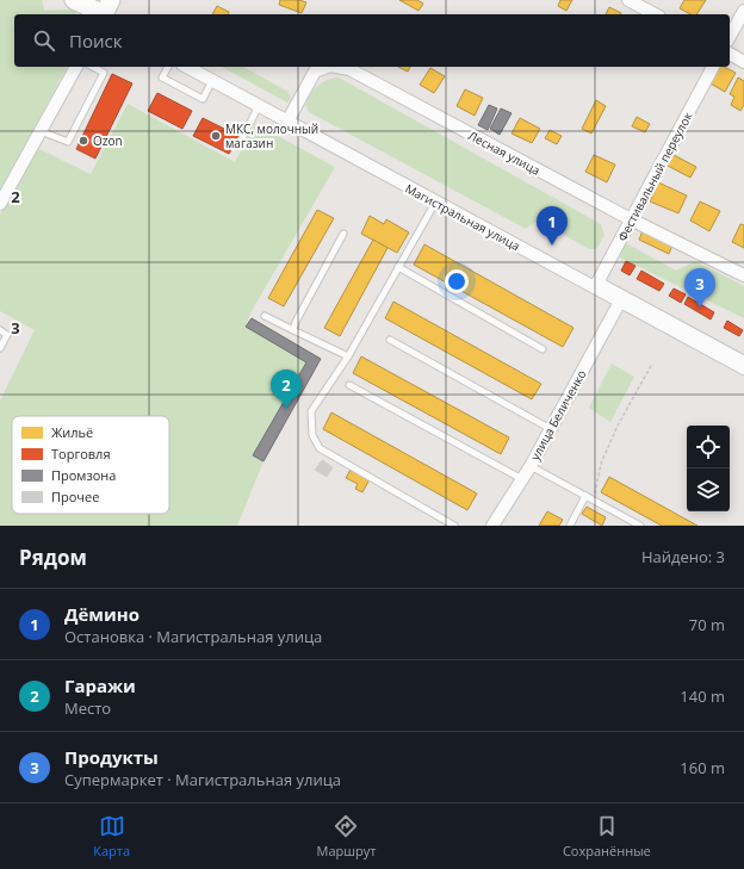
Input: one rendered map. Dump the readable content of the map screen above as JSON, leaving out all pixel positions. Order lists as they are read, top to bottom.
{
  "streets": {
    "street": [
      "Лесная улица",
      "Фестивальный переулок",
      "Магистральная улица",
      "улица Беличенко"
    ]
  },
  "crossings": [
    ["Лесная улица", "Фестивальный переулок"],
    ["Лесная улица", "Магистральная улица"],
    ["Фестивальный переулок", "Магистральная улица"],
    ["Магистральная улица", "улица Беличенко"]
  ],
  "places": ["МКС, молочный магазин", "Ozon"],
  "legend": [
    "Жильё",
    "Торговля",
    "Промзона",
    "Прочее"
  ],
  "page": {
    "search": "Поиск",
    "pins": ["1", "3", "2"],
    "heading": ["Рядом", "Найдено: 3"],
    "list": [
      {
        "mark": "1",
        "name": "Дёмино",
        "note": "Остановка · Магистральная улица",
        "value": "70 m"
      },
      {
        "mark": "2",
        "name": "Гаражи",
        "note": "Место",
        "value": "140 m"
      },
      {
        "mark": "3",
        "name": "Продукты",
        "note": "Супермаркет · Магистральная улица",
        "value": "160 m"
      }
    ],
    "nav": ["Карта", "Маршрут", "Сохранённые"]
  },
  "grid": {
    "rows": ["2", "3"]
  }
}
